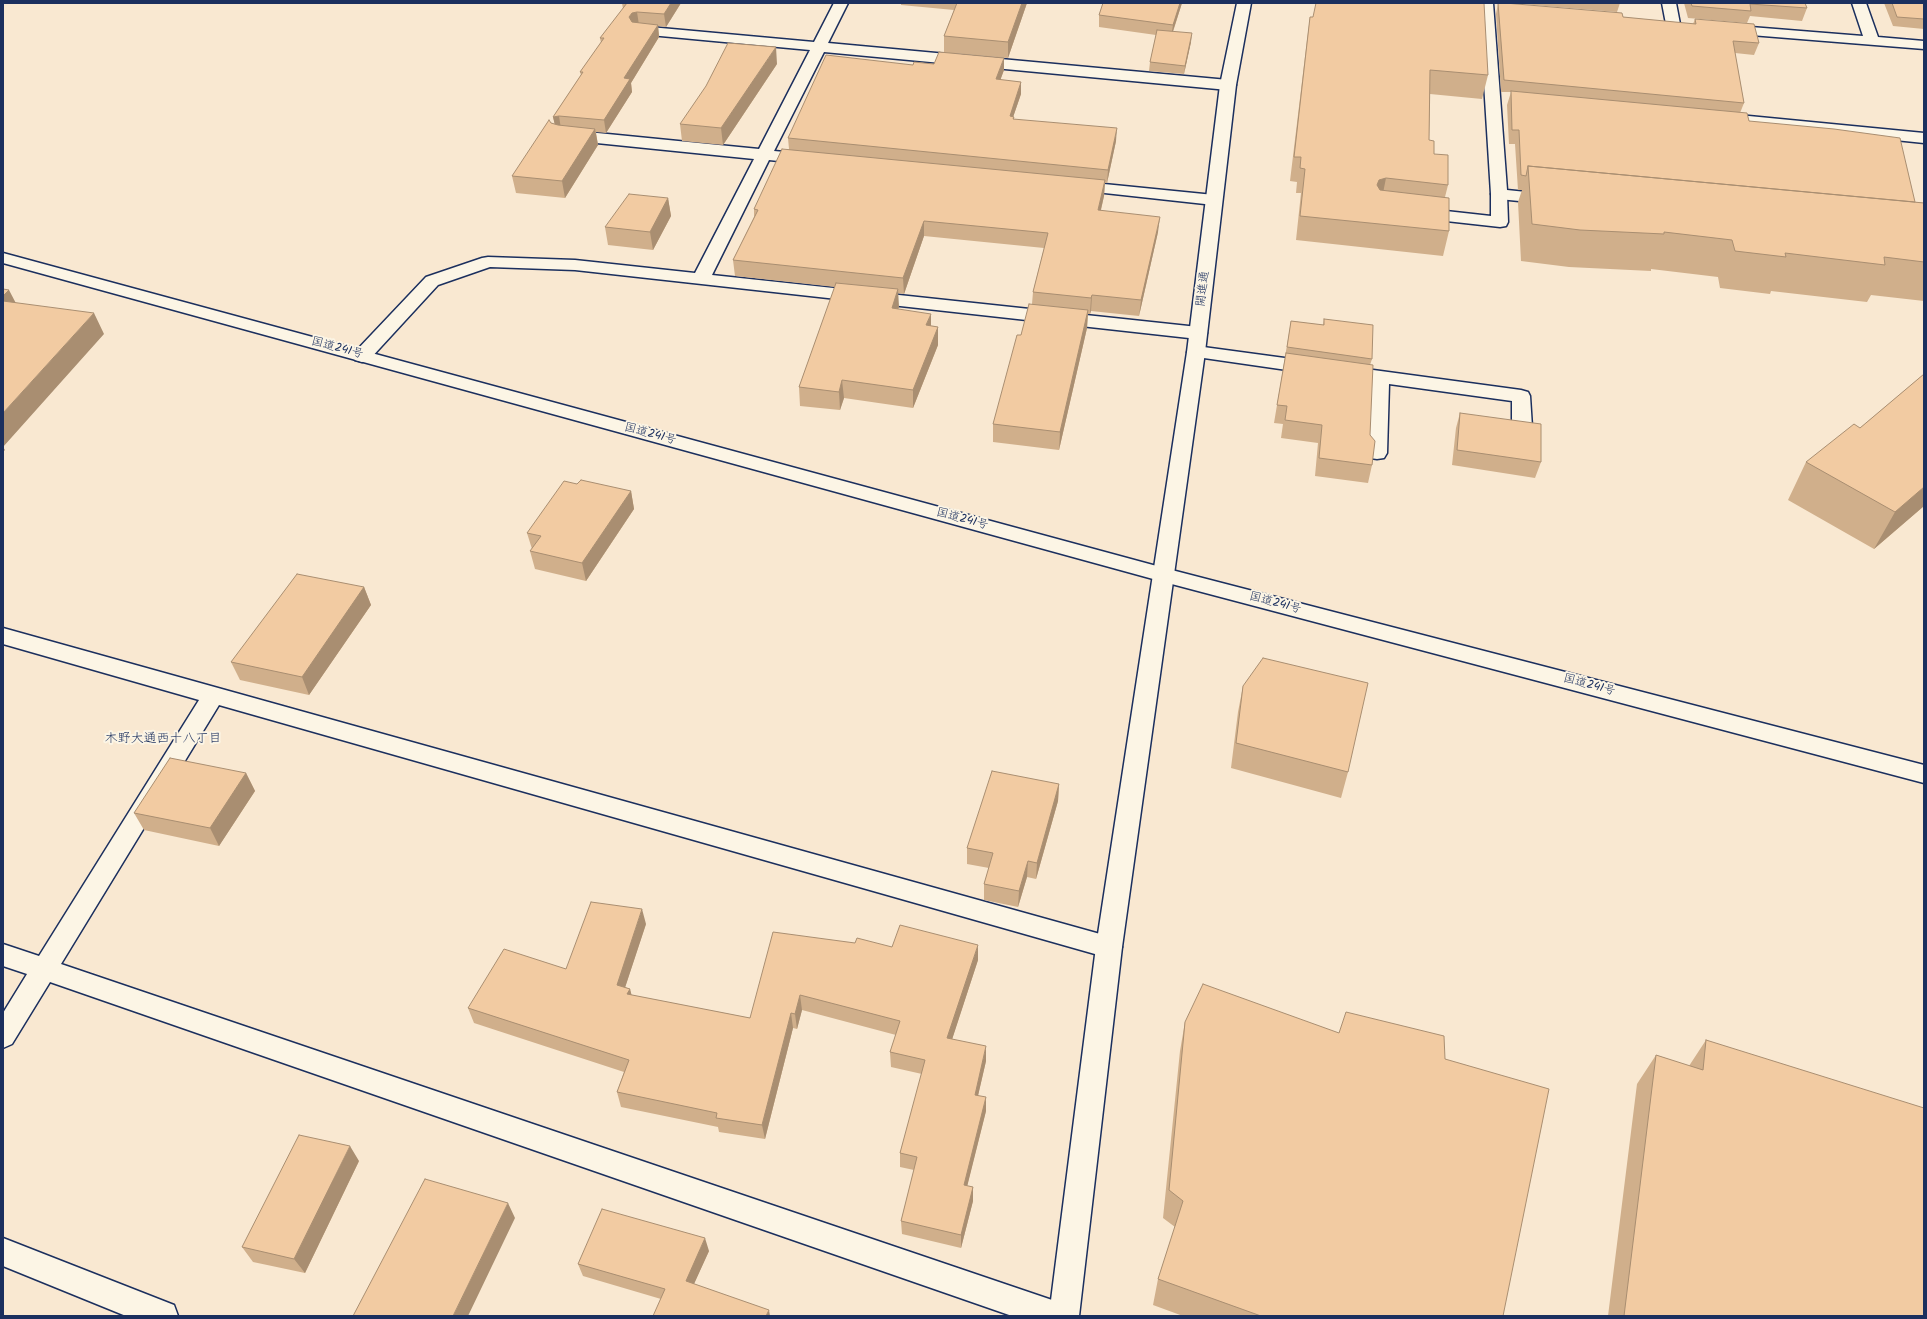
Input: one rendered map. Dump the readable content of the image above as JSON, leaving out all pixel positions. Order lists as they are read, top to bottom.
{
  "streets": {
    "main road": ["開進通", "国道241号"]
  },
  "crossings": [
    ["開進通", "国道241号"]
  ],
  "districts": ["木野大通西十八丁目"]
}
